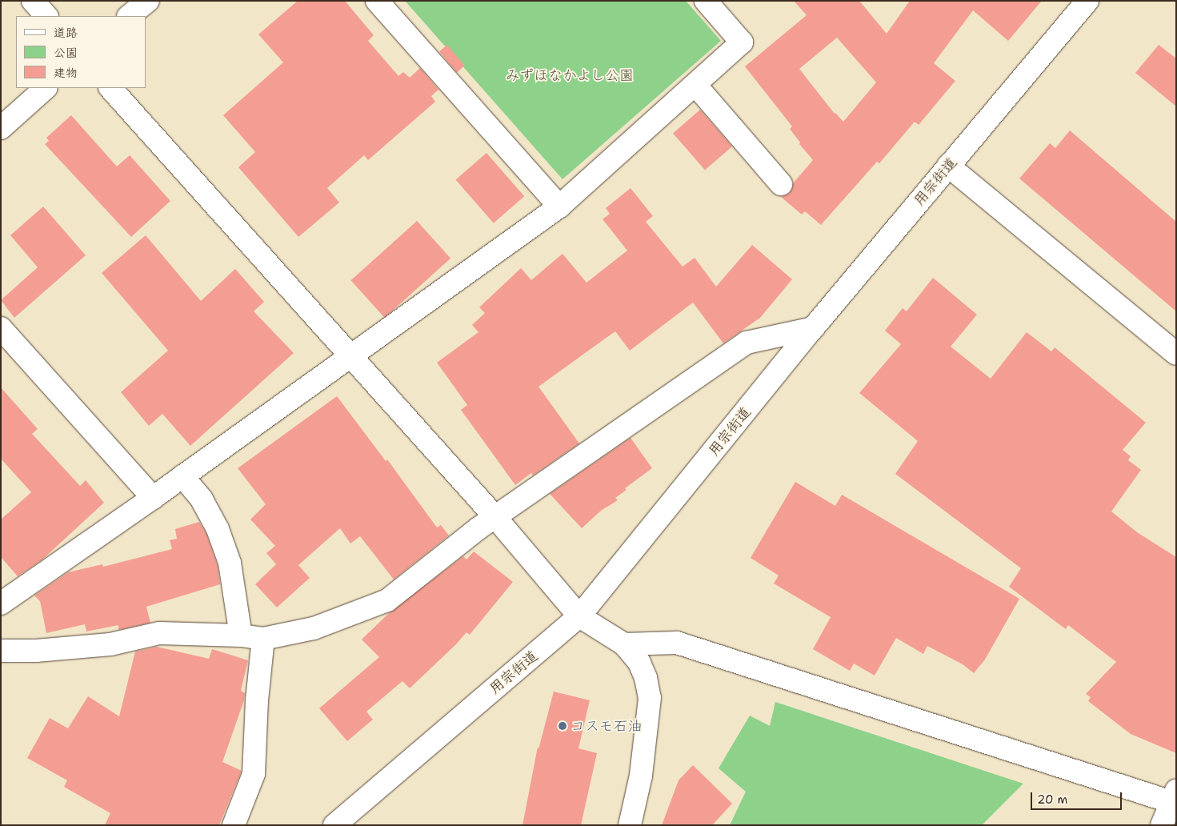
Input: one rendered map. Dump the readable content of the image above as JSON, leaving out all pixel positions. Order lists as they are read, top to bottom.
{
  "streets": {
    "street": ["用宗街道"]
  },
  "parks": ["みずほなかよし公園"],
  "places": ["コスモ石油"],
  "legend": ["道路", "公園", "建物"],
  "scale_bar": "20 m"
}
